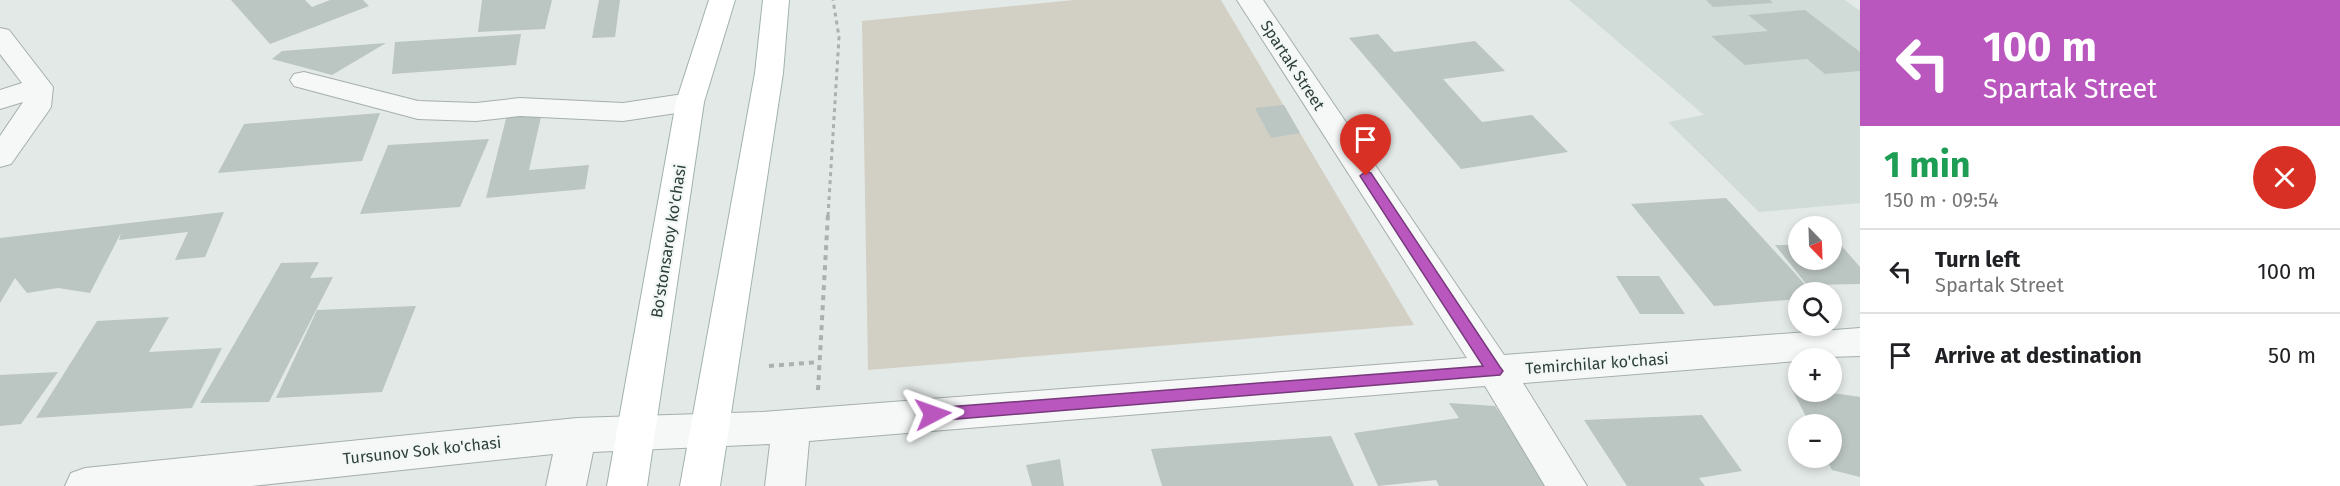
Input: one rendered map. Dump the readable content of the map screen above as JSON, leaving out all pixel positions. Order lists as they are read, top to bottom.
{
  "streets": {
    "main road": ["Bo'stonsaroy ko'chasi"],
    "street": ["Spartak Street", "Temirchilar ko'chasi", "Tursunov Sok ko'chasi"]
  },
  "crossings": [
    ["Spartak Street", "Temirchilar ko'chasi"],
    ["Bo'stonsaroy ko'chasi", "Tursunov Sok ko'chasi"],
    ["Temirchilar ko'chasi", "Tursunov Sok ko'chasi"]
  ],
  "north": "bottom right",
  "page": {
    "turn": ["100 m", "Spartak Street"],
    "heading": ["1 min", "150 m · 09:54"],
    "map_buttons": ["+", "−"],
    "list": [
      {
        "name": "Turn left",
        "note": "Spartak Street",
        "value": "100 m"
      },
      {
        "name": "Arrive at destination",
        "value": "50 m"
      }
    ]
  }
}
